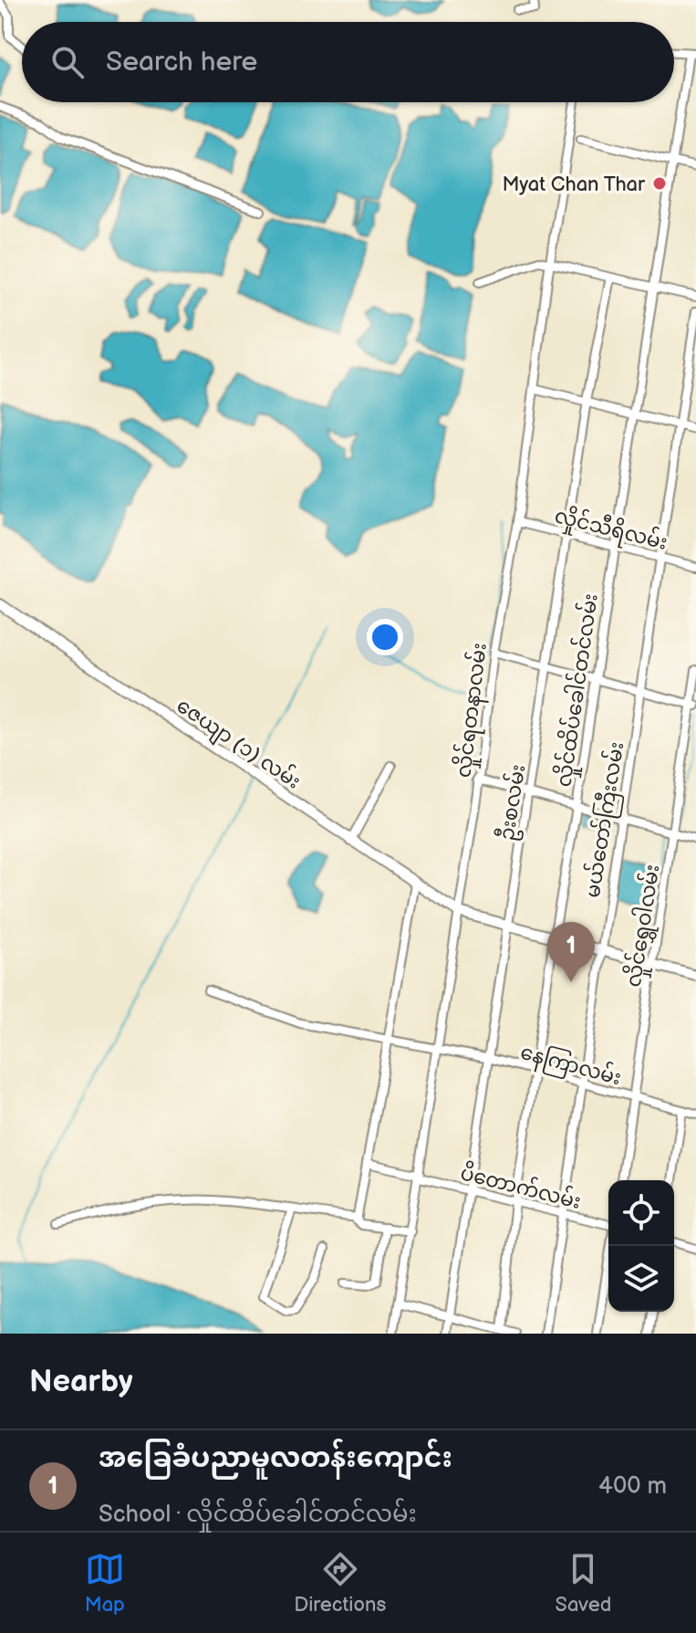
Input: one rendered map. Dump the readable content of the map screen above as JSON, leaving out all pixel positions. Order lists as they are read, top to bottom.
{
  "streets": {
    "street": [
      "လှိုင်သီရိလမ်း",
      "လှိုင်ထိပ်ခေါင်တင်လမ်း",
      "လှိုင်ရတနာလမ်း",
      "ဇေယျာ (၁) လမ်း",
      "ဦးစလမ်း",
      "မယ်တော်ကြီးလမ်း",
      "လှိုင်ရွှေဝါလမ်း",
      "နေကြာလမ်း",
      "ပိတောက်လမ်း"
    ]
  },
  "crossings": [
    ["လှိုင်သီရိလမ်း", "လှိုင်ထိပ်ခေါင်တင်လမ်း"],
    ["လှိုင်သီရိလမ်း", "လှိုင်ရတနာလမ်း"],
    ["လှိုင်သီရိလမ်း", "ဦးစလမ်း"],
    ["လှိုင်သီရိလမ်း", "မယ်တော်ကြီးလမ်း"],
    ["လှိုင်ထိပ်ခေါင်တင်လမ်း", "ဇေယျာ (၁) လမ်း"],
    ["လှိုင်ထိပ်ခေါင်တင်လမ်း", "နေကြာလမ်း"],
    ["လှိုင်ထိပ်ခေါင်တင်လမ်း", "ပိတောက်လမ်း"],
    ["လှိုင်ရတနာလမ်း", "ဇေယျာ (၁) လမ်း"],
    ["လှိုင်ရတနာလမ်း", "နေကြာလမ်း"],
    ["လှိုင်ရတနာလမ်း", "ပိတောက်လမ်း"],
    ["ဇေယျာ (၁) လမ်း", "ဦးစလမ်း"],
    ["ဇေယျာ (၁) လမ်း", "မယ်တော်ကြီးလမ်း"],
    ["ဇေယျာ (၁) လမ်း", "လှိုင်ရွှေဝါလမ်း"],
    ["ဦးစလမ်း", "နေကြာလမ်း"],
    ["ဦးစလမ်း", "ပိတောက်လမ်း"],
    ["မယ်တော်ကြီးလမ်း", "နေကြာလမ်း"],
    ["မယ်တော်ကြီးလမ်း", "ပိတောက်လမ်း"],
    ["လှိုင်ရွှေဝါလမ်း", "နေကြာလမ်း"]
  ],
  "places": ["Myat Chan Thar"],
  "page": {
    "search": "Search here",
    "pins": "1",
    "heading": "Nearby",
    "list": [
      {
        "mark": "1",
        "name": "အခြေခံပညာမူလတန်းကျောင်း",
        "note": "School · လှိုင်ထိပ်ခေါင်တင်လမ်း",
        "value": "400 m"
      }
    ],
    "nav": ["Map", "Directions", "Saved"]
  }
}
